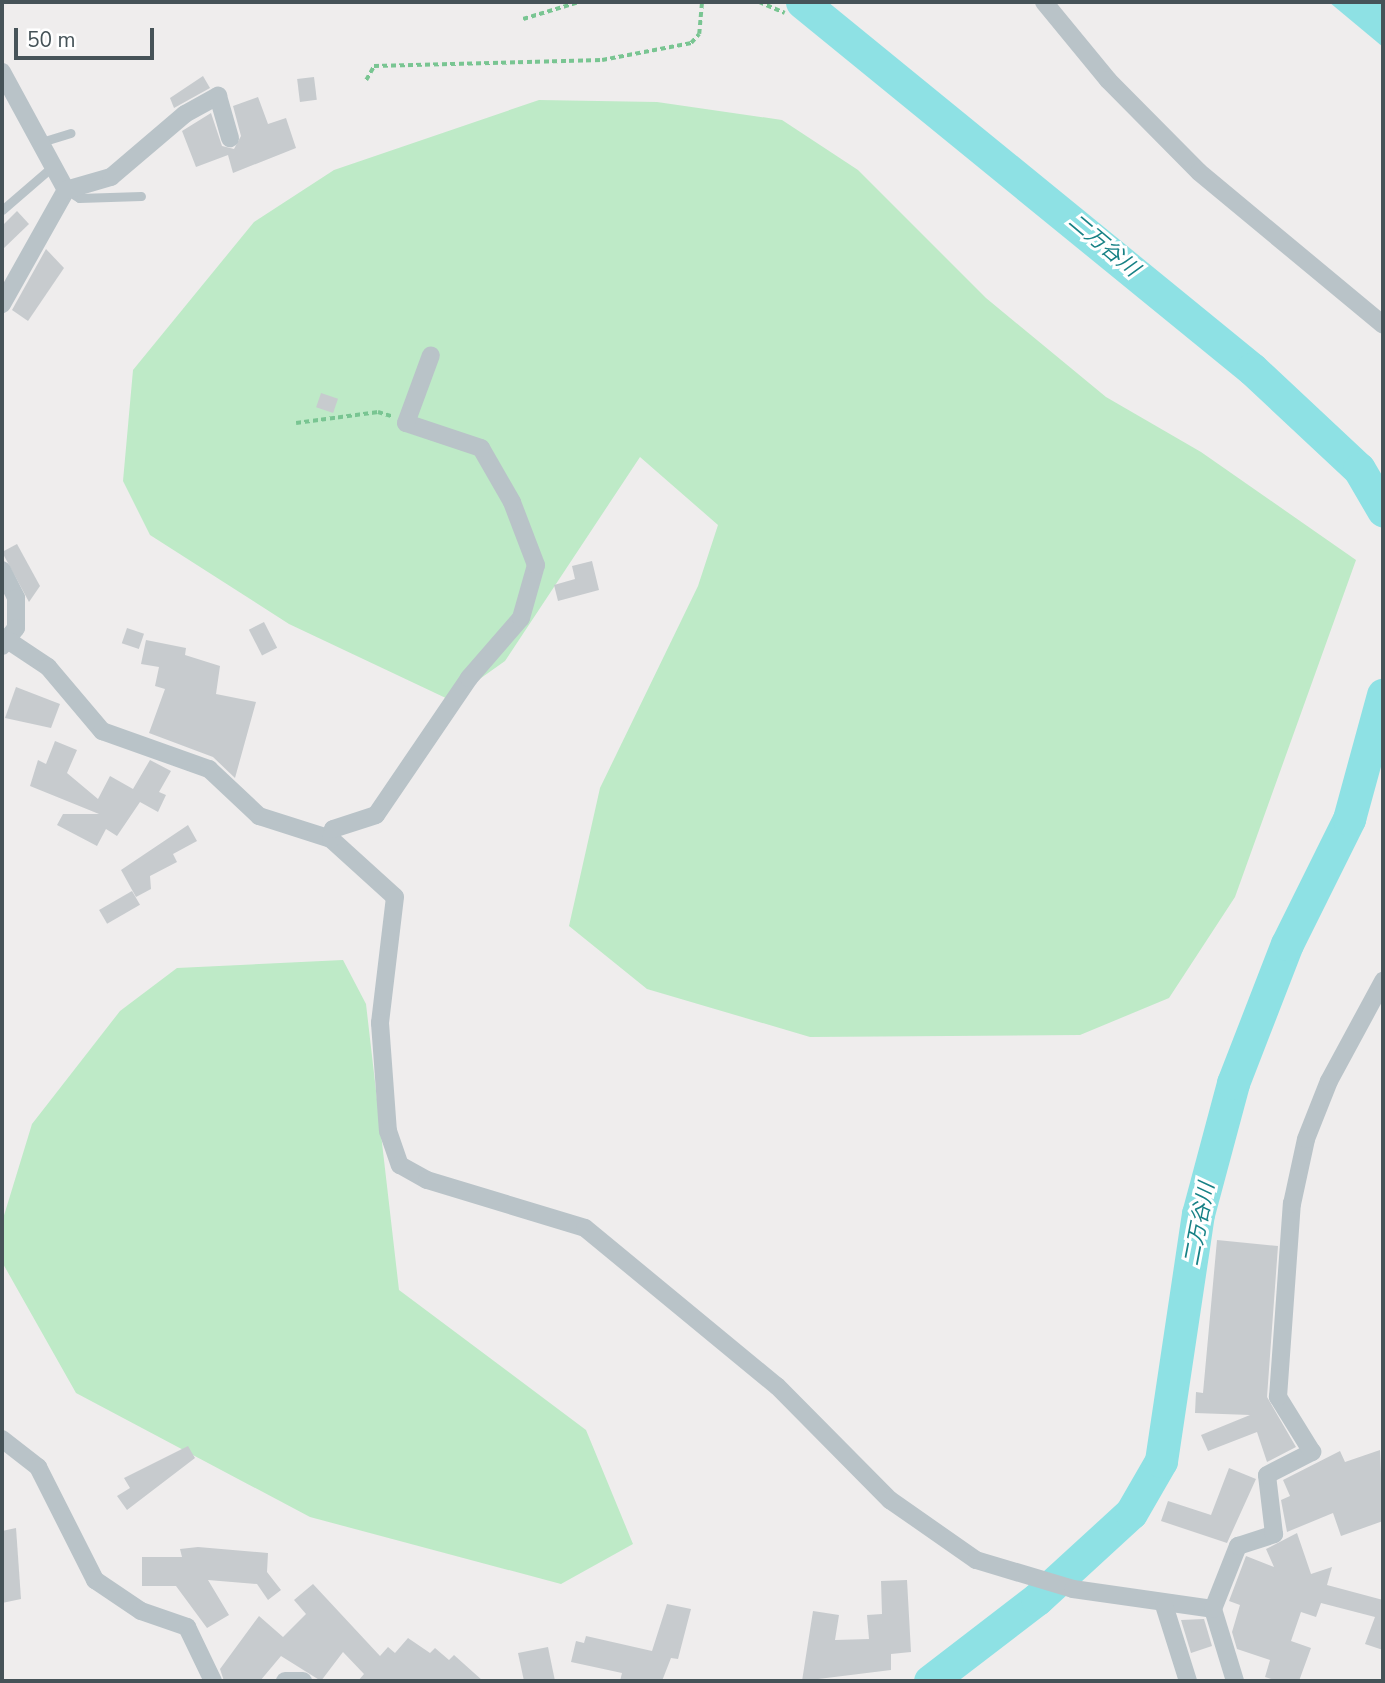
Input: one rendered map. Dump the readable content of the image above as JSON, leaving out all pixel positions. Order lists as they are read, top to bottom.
{
  "water": ["二万谷川"],
  "scale_bar": "50 m"
}
